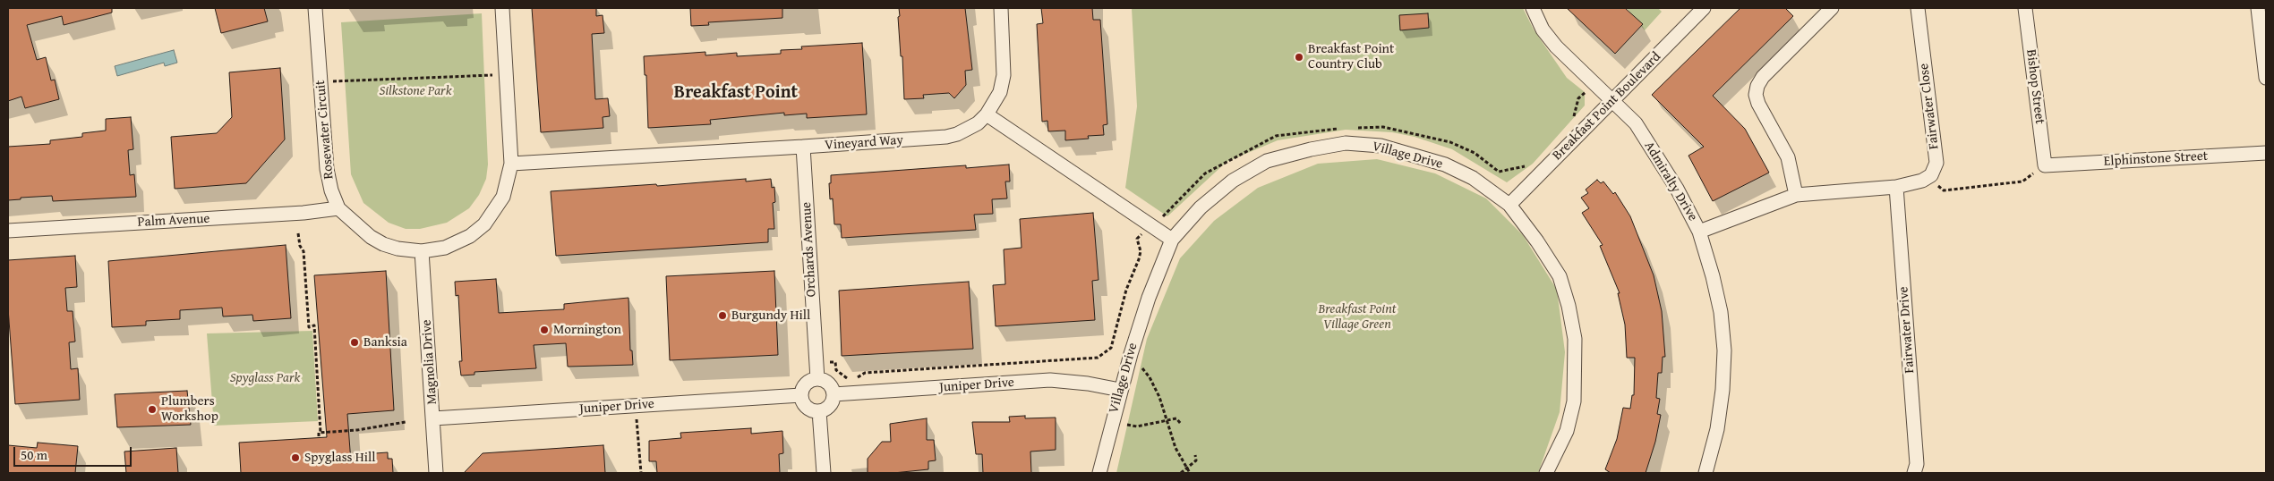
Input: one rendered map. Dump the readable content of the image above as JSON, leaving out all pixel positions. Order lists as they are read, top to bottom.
{
  "streets": {
    "street": [
      "Bishop Street",
      "Breakfast Point Boulevard",
      "Fairwater Close",
      "Rosewater Circuit",
      "Vineyard Way",
      "Village Drive",
      "Elphinstone Street",
      "Admiralty Drive",
      "Palm Avenue",
      "Orchards Avenue",
      "Fairwater Drive",
      "Magnolia Drive",
      "Juniper Drive"
    ]
  },
  "crossings": [
    ["Bishop Street", "Elphinstone Street"],
    ["Breakfast Point Boulevard", "Village Drive"],
    ["Breakfast Point Boulevard", "Admiralty Drive"],
    ["Rosewater Circuit", "Vineyard Way"],
    ["Rosewater Circuit", "Palm Avenue"],
    ["Rosewater Circuit", "Magnolia Drive"],
    ["Vineyard Way", "Orchards Avenue"],
    ["Village Drive", "Juniper Drive"],
    ["Orchards Avenue", "Juniper Drive"],
    ["Magnolia Drive", "Juniper Drive"]
  ],
  "districts": ["Breakfast Point"],
  "parks": ["Silkstone Park", "Breakfast Point Village Green", "Spyglass Park"],
  "places": [
    "Breakfast Point Country Club",
    "Burgundy Hill",
    "Mornington",
    "Banksia",
    "Plumbers Workshop",
    "Spyglass Hill"
  ],
  "scale_bar": "50 m"
}
